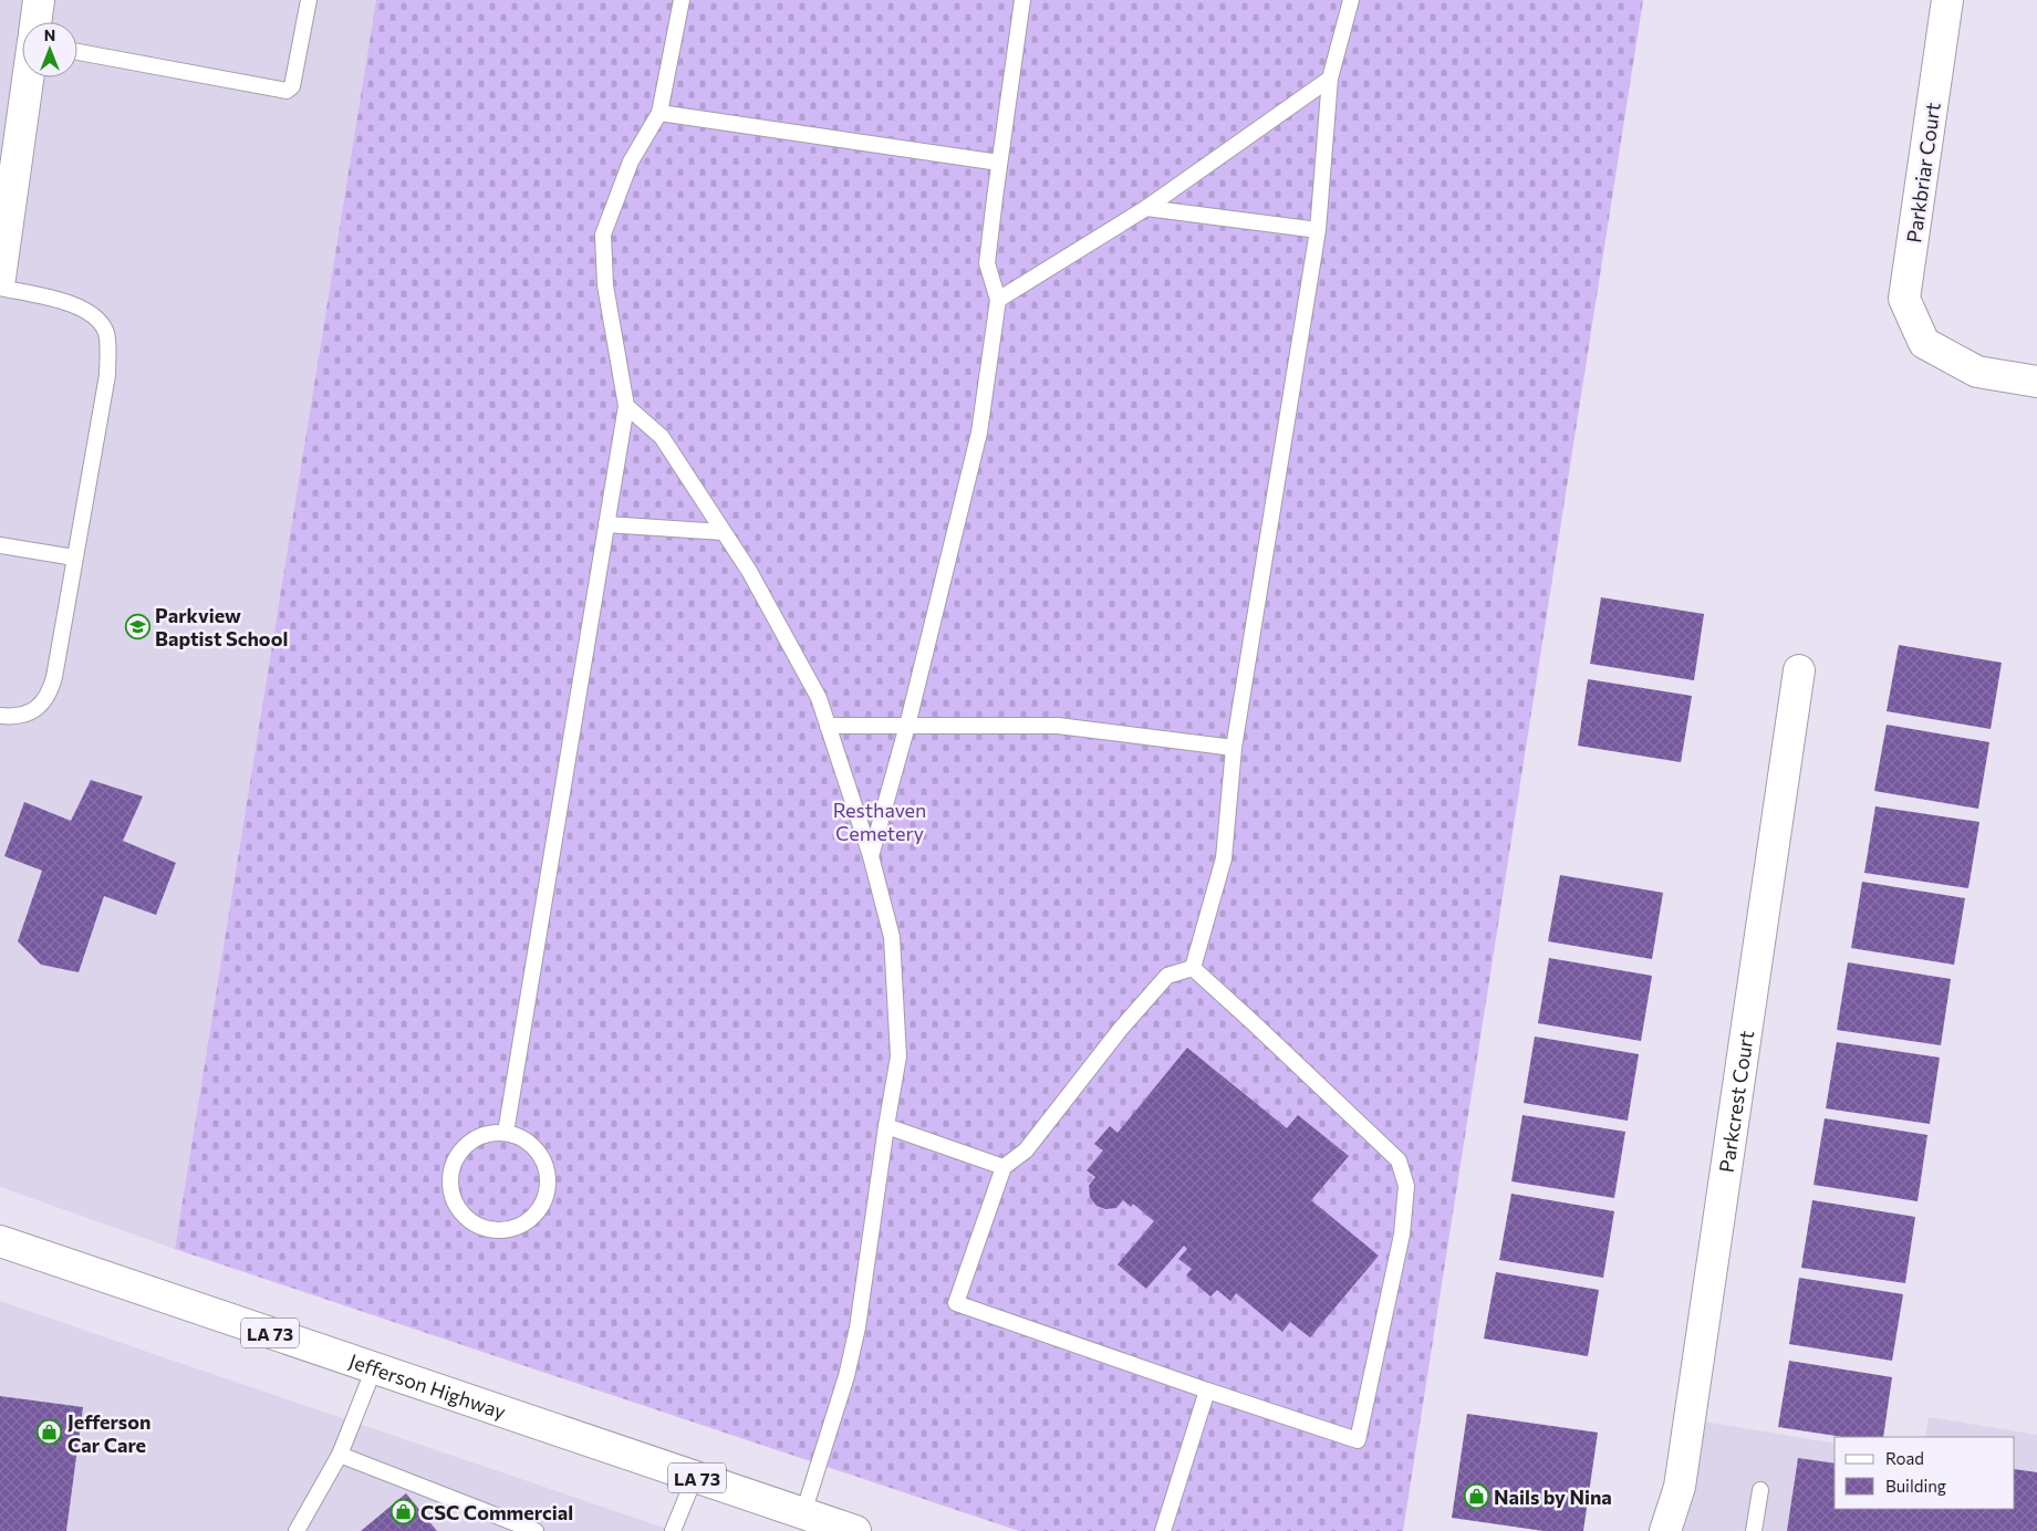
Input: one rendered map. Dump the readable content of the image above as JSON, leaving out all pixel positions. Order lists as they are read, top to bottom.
{
  "streets": {
    "street": [
      "Parkbriar Court",
      "Parkcrest Court",
      "LA 73",
      "Jefferson Highway"
    ]
  },
  "parks": ["Resthaven Cemetery"],
  "places": {
    "school or university": ["Parkview Baptist School"],
    "shop": ["Jefferson Car Care", "Nails by Nina", "CSC Commercial"]
  },
  "legend": ["Road", "Building"],
  "north": "top"
}
